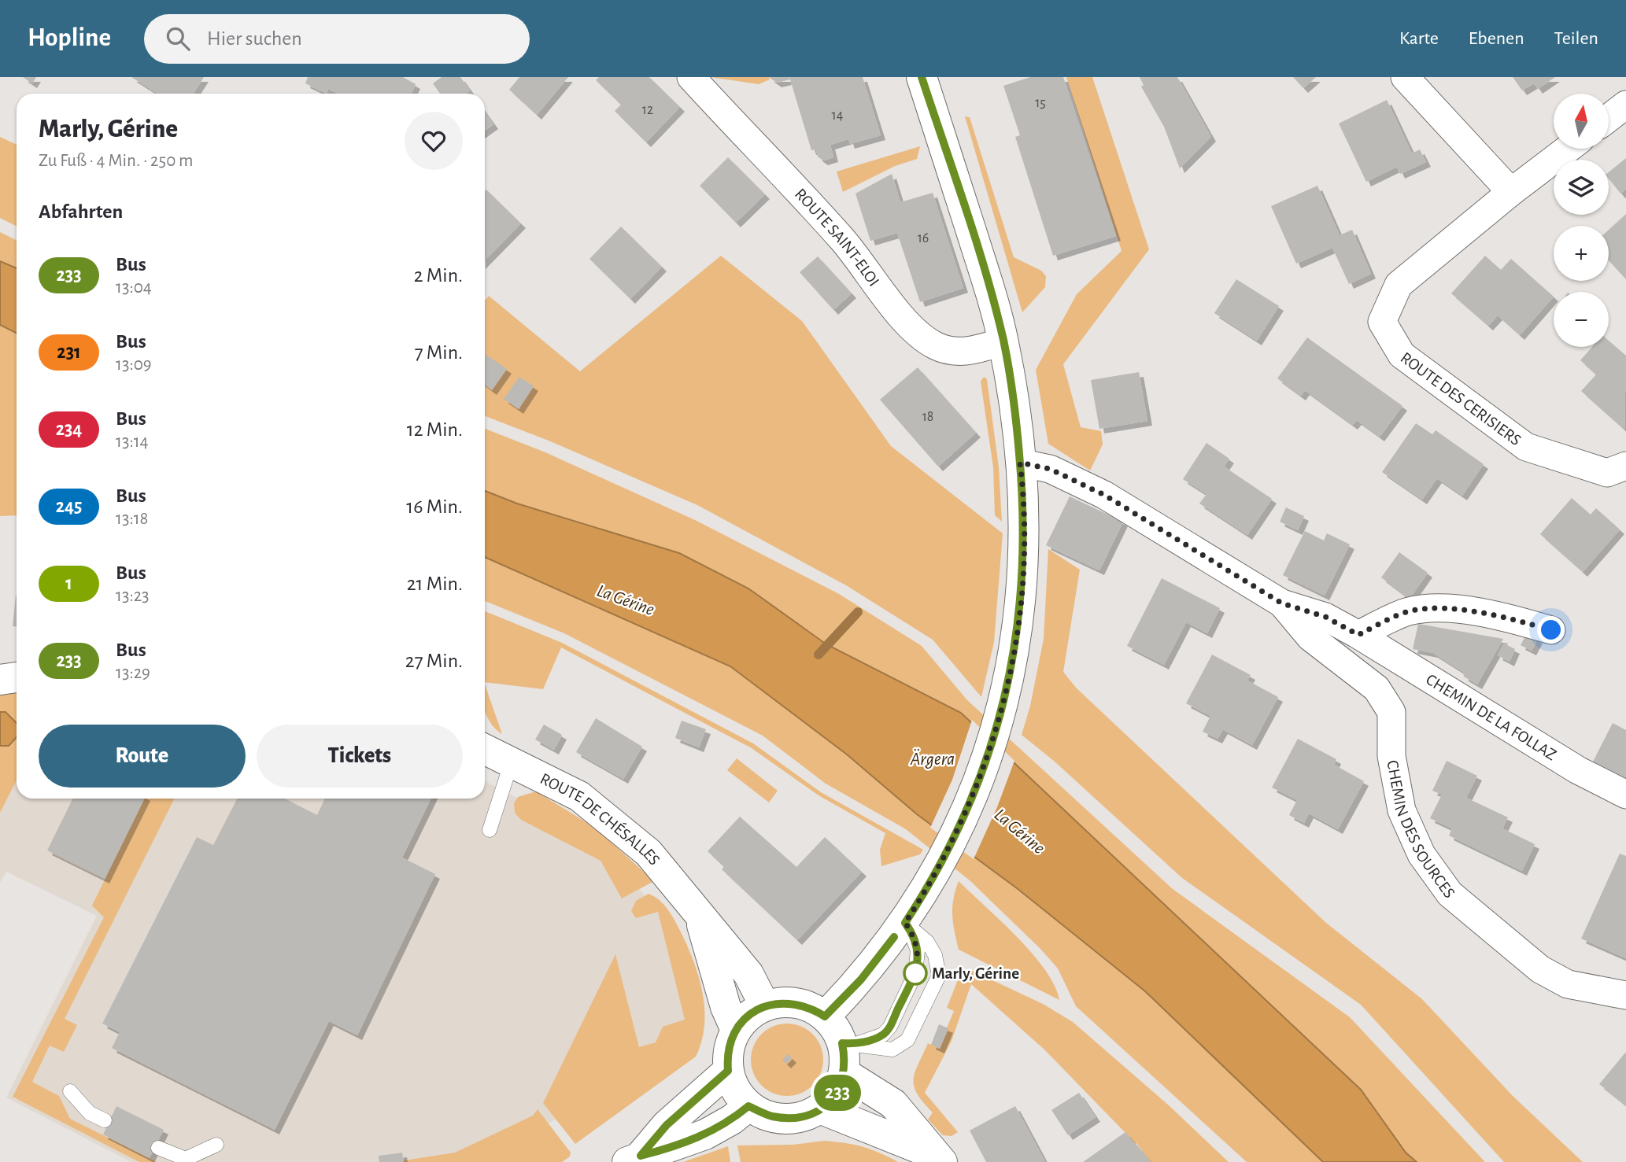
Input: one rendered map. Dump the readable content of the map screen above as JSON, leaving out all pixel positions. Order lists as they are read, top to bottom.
{
  "streets": {
    "main road": ["ROUTE DE CHÉSALLES"],
    "street": [
      "ROUTE SAINT-ELOI",
      "ROUTE DES CERISIERS",
      "CHEMIN DE LA FOLLAZ",
      "CHEMIN DES SOURCES"
    ]
  },
  "crossings": [
    ["CHEMIN DE LA FOLLAZ", "CHEMIN DES SOURCES"]
  ],
  "water": ["La Gérine", "Ärgera"],
  "places": ["Marly, Gérine"],
  "lines": ["bus line 233"],
  "house_numbers": [
    "15",
    "12",
    "14",
    "16",
    "18"
  ],
  "north": "top",
  "page": {
    "header": "Hopline",
    "search": "Hier suchen",
    "nav": ["Karte", "Ebenen", "Teilen"],
    "on_map": "233",
    "map_buttons": ["+", "−"],
    "heading": [
      ["Marly, Gérine", "Zu Fuß · 4 Min. · 250 m"],
      "Abfahrten"
    ],
    "list": [
      {
        "mark": "233",
        "name": "Bus",
        "note": "13:04",
        "value": "2 Min."
      },
      {
        "mark": "231",
        "name": "Bus",
        "note": "13:09",
        "value": "7 Min."
      },
      {
        "mark": "234",
        "name": "Bus",
        "note": "13:14",
        "value": "12 Min."
      },
      {
        "mark": "245",
        "name": "Bus",
        "note": "13:18",
        "value": "16 Min."
      },
      {
        "mark": "1",
        "name": "Bus",
        "note": "13:23",
        "value": "21 Min."
      },
      {
        "mark": "233",
        "name": "Bus",
        "note": "13:29",
        "value": "27 Min."
      }
    ],
    "buttons": ["Route", "Tickets"]
  }
}
